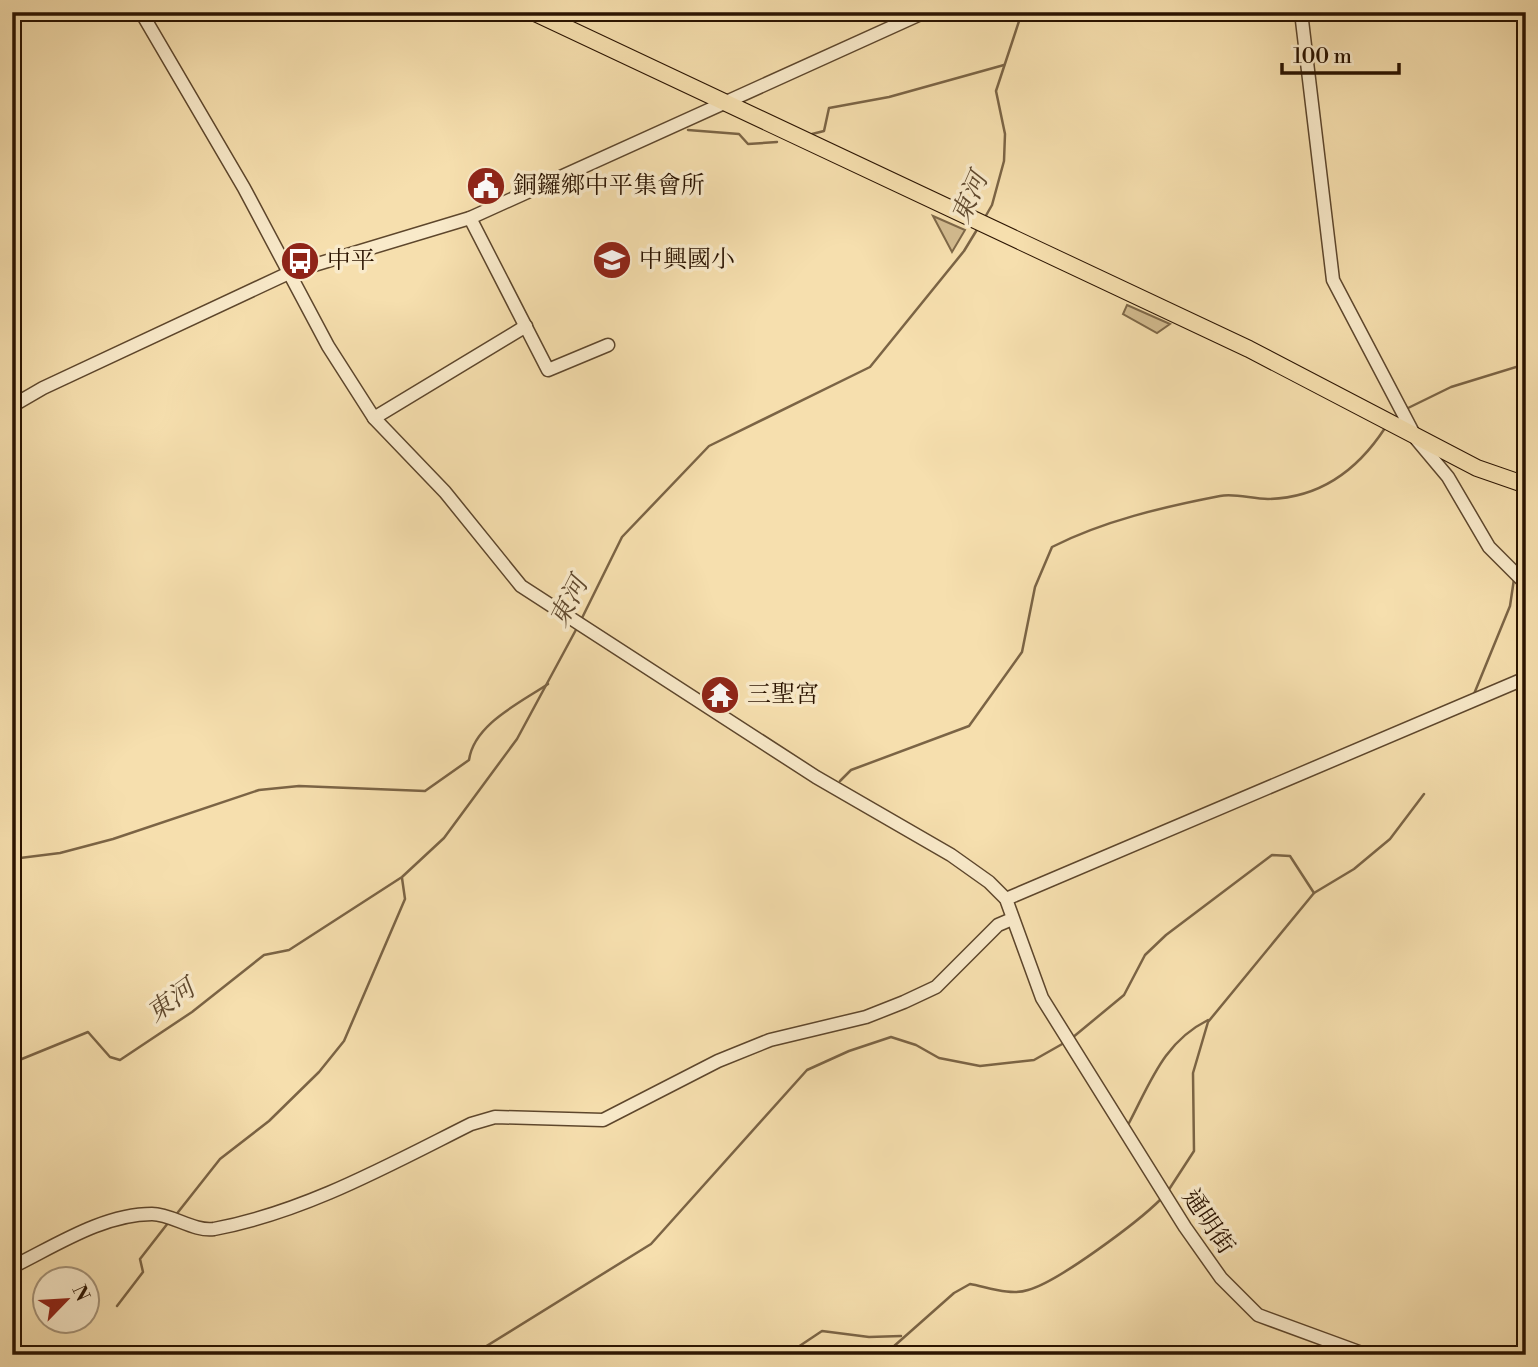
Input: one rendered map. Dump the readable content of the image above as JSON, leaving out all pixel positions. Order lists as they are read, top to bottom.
{
  "streets": {
    "street": ["通明街"]
  },
  "water": ["東河"],
  "places": {
    "public building": ["銅鑼鄉中平集會所"],
    "school or university": ["中興國小"],
    "bus stop": ["中平"],
    "temple": ["三聖宮"]
  },
  "scale_bar": "100 m",
  "north": "top right"
}
